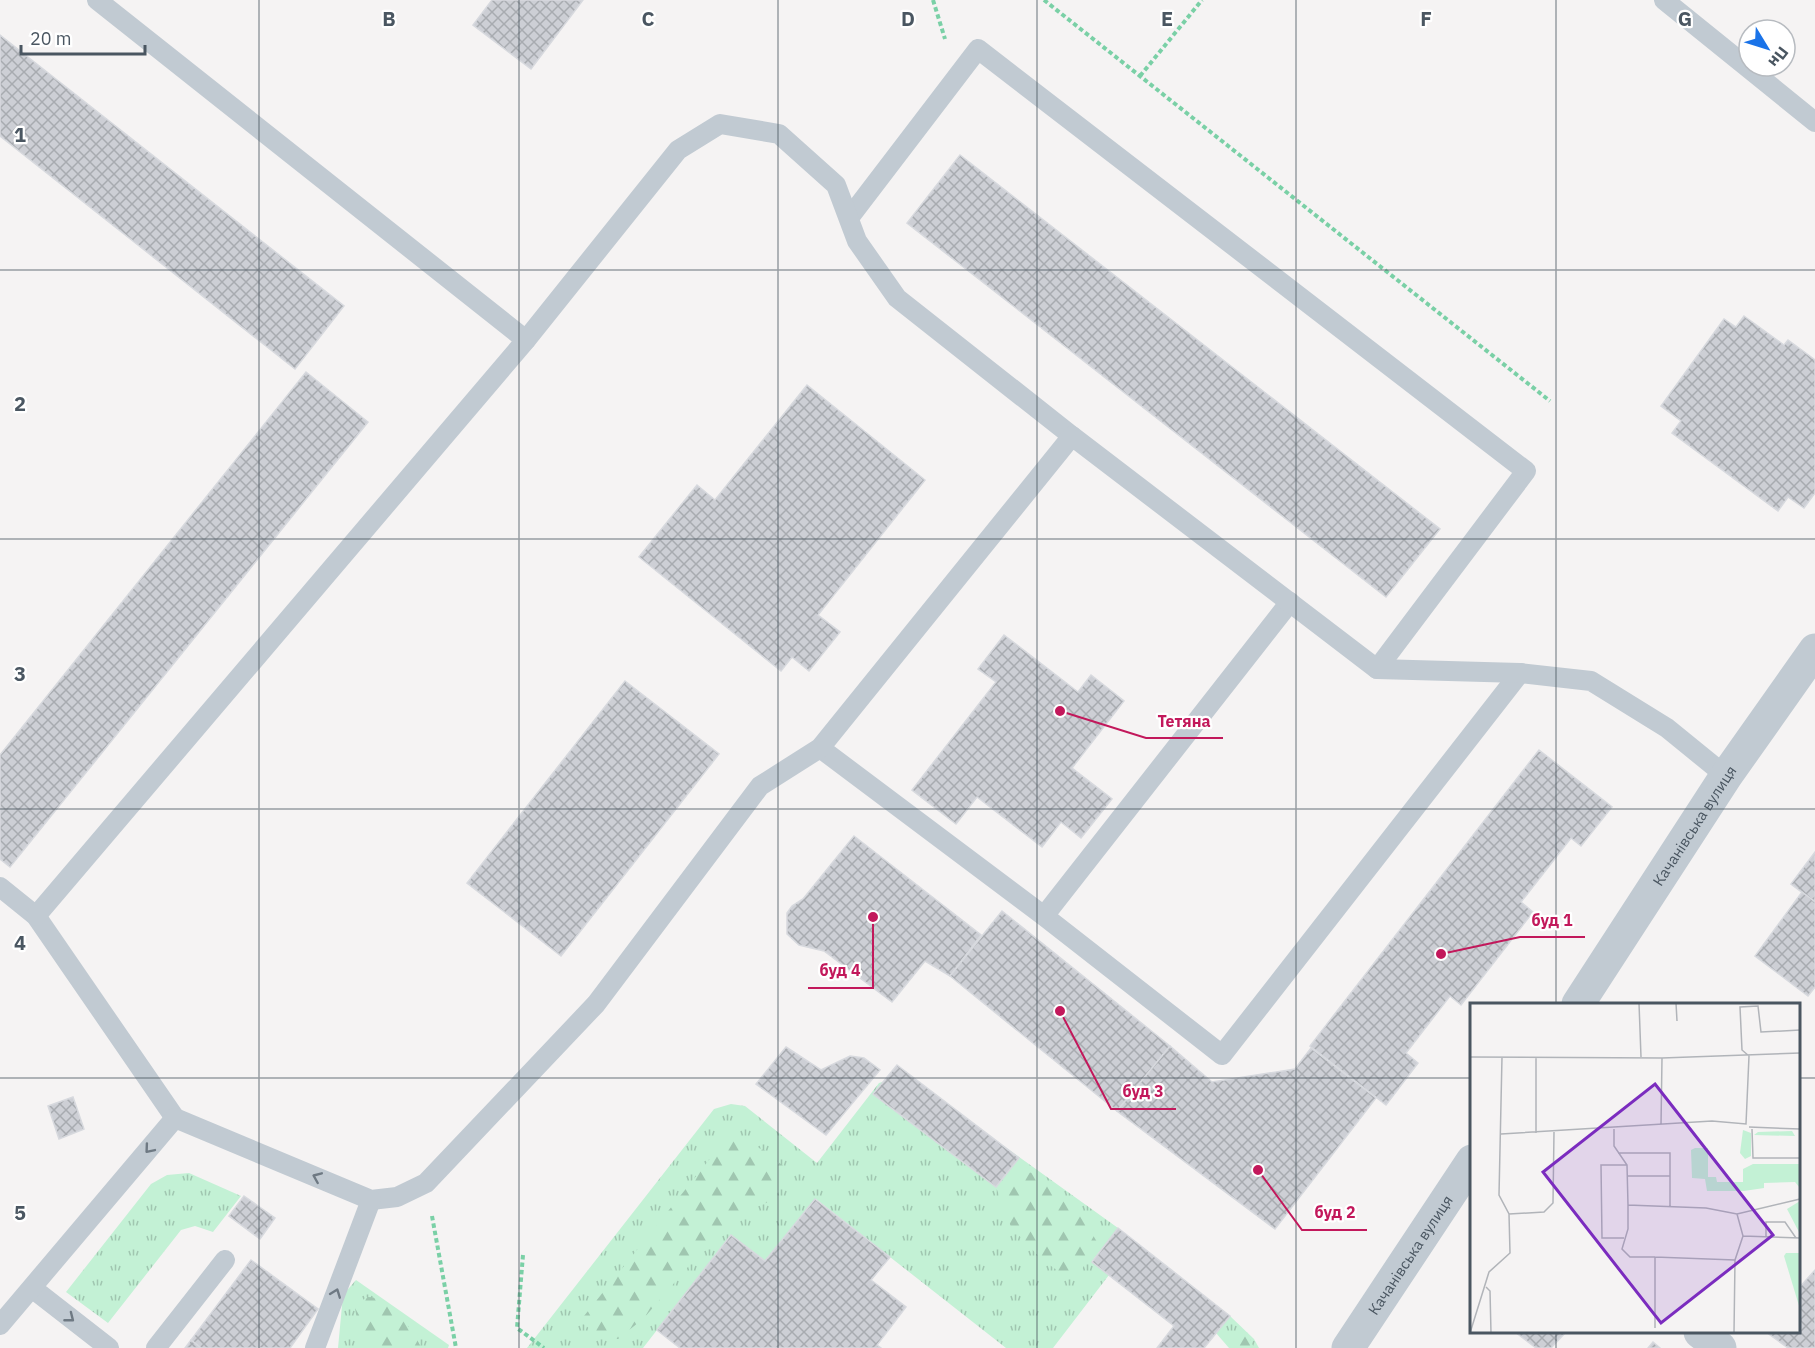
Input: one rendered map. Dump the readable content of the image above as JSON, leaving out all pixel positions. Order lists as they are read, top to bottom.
{
  "streets": {
    "street": ["Качанівська вулиця"]
  },
  "places": [
    "Тетяна",
    "буд 4",
    "буд 1",
    "буд 3",
    "буд 2"
  ],
  "scale_bar": "20 m",
  "north": "bottom right",
  "grid": {
    "columns": [
      "B",
      "C",
      "D",
      "E",
      "F",
      "G"
    ],
    "rows": [
      "1",
      "2",
      "3",
      "4",
      "5"
    ]
  }
}
